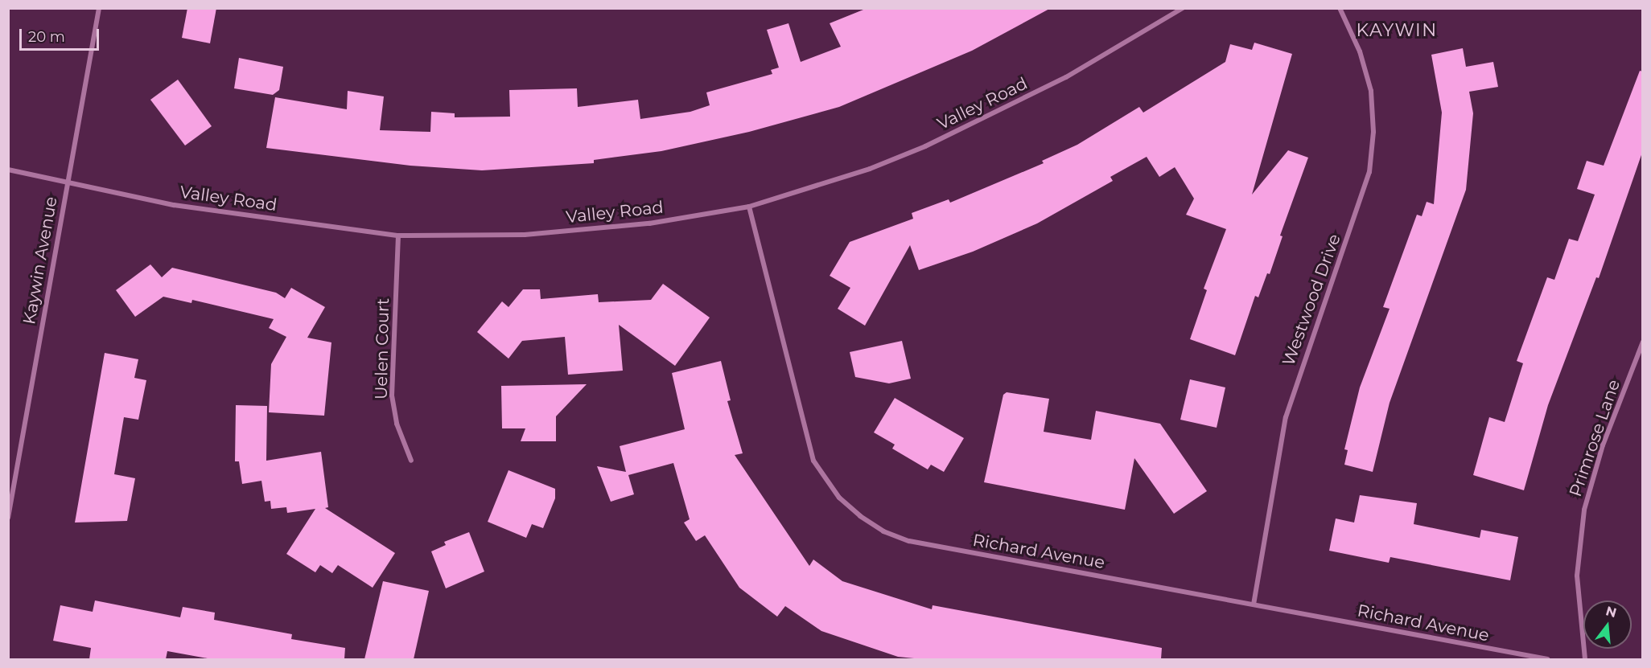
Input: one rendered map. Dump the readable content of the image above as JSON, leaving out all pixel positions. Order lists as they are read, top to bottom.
{
  "streets": {
    "street": [
      "Valley Road",
      "Kaywin Avenue",
      "Westwood Drive",
      "Uelen Court",
      "Primrose Lane",
      "Richard Avenue"
    ]
  },
  "crossings": [
    ["Valley Road", "Kaywin Avenue"],
    ["Valley Road", "Uelen Court"],
    ["Valley Road", "Richard Avenue"],
    ["Westwood Drive", "Richard Avenue"]
  ],
  "districts": ["KAYWIN"],
  "scale_bar": "20 m",
  "north": "top"
}
